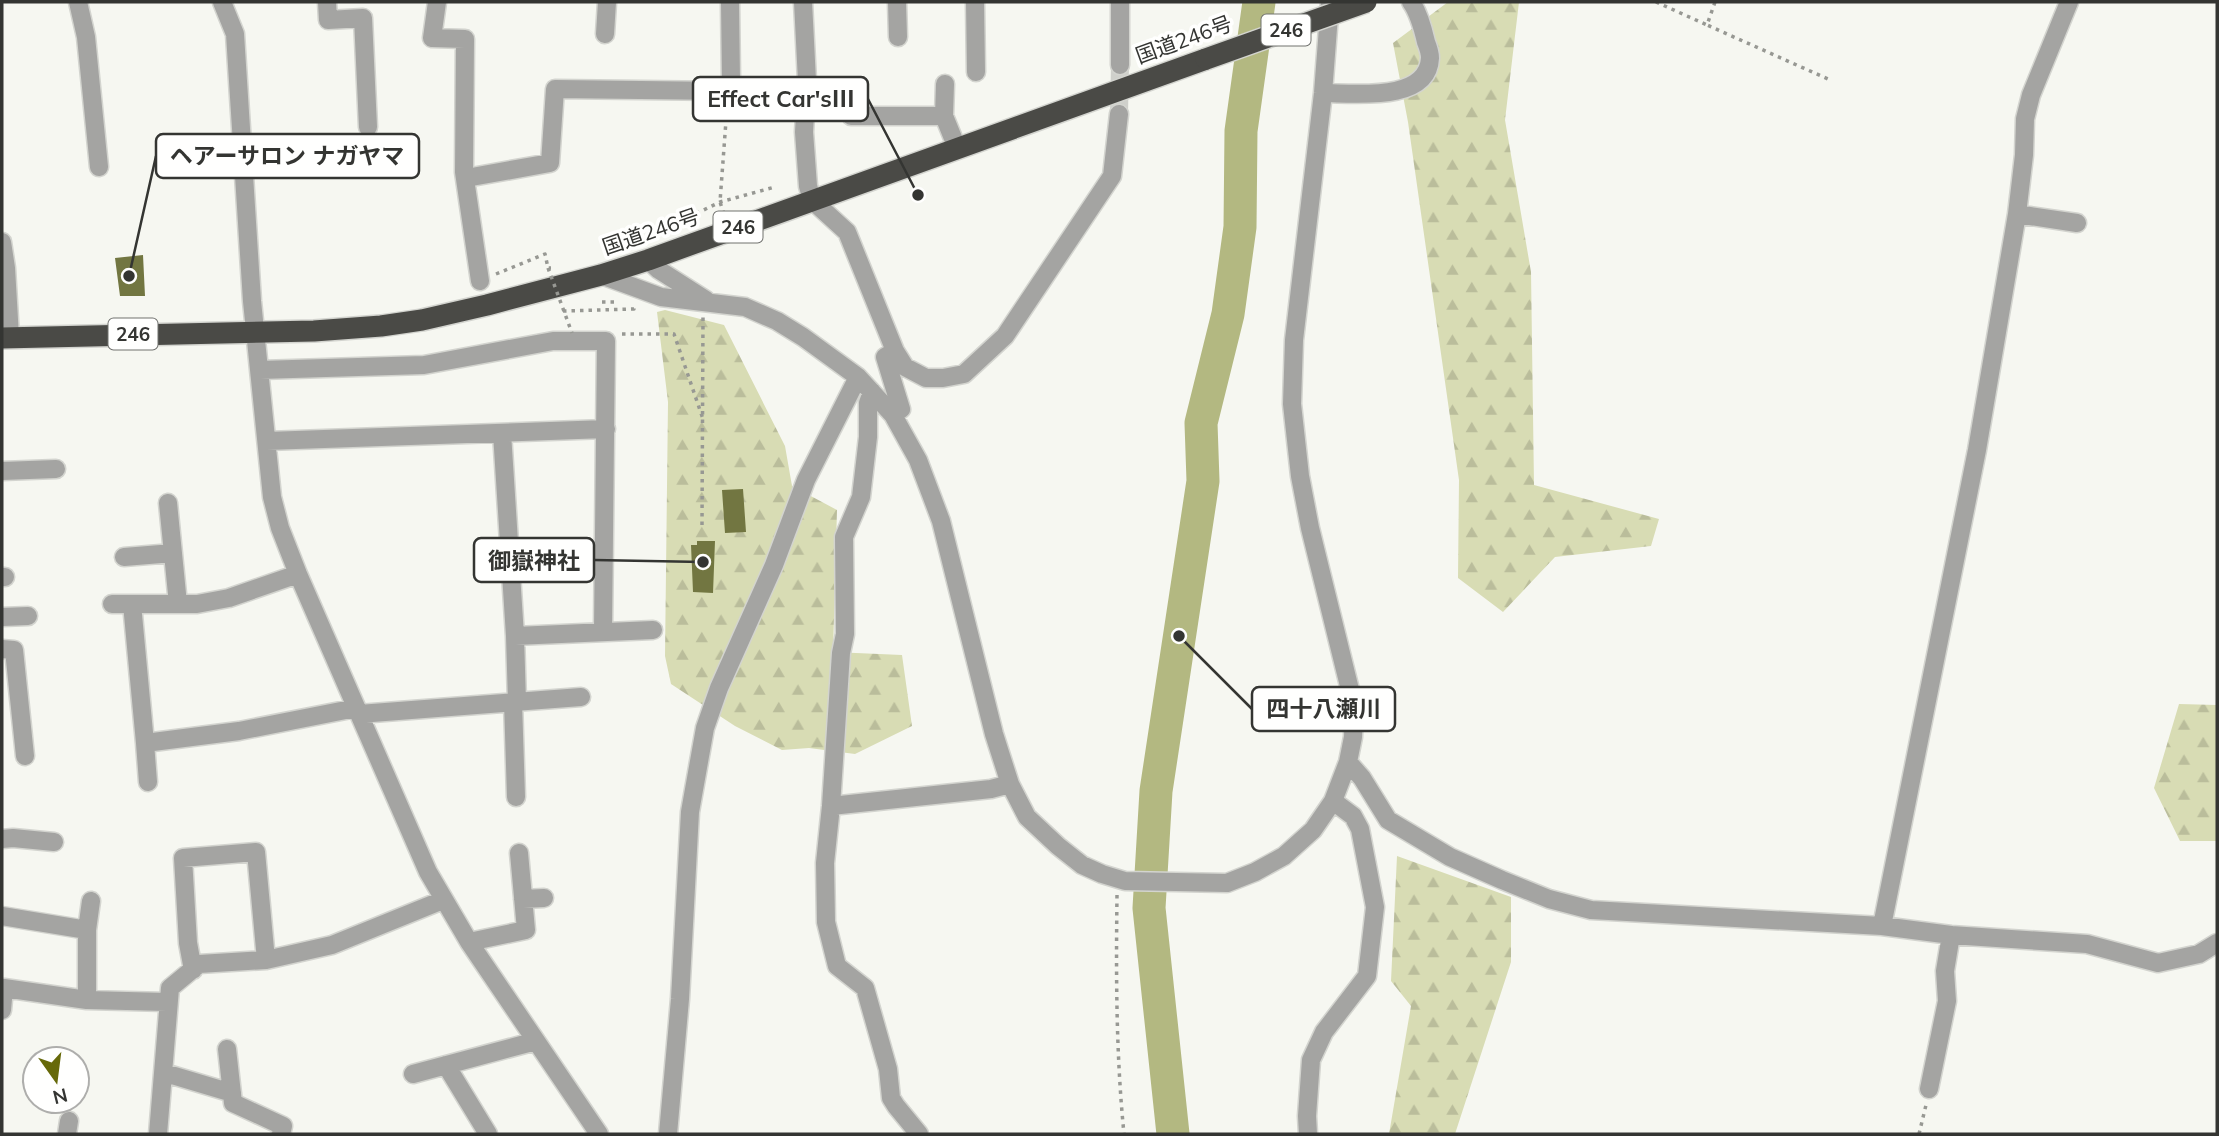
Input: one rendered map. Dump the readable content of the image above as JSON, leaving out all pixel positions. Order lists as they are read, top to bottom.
{
  "streets": {
    "highway": ["246", "国道246号"]
  },
  "places": [
    "Effect Car'sⅢ",
    "ヘアーサロン ナガヤマ",
    "御嶽神社",
    "四十八瀬川"
  ],
  "north": "bottom"
}
